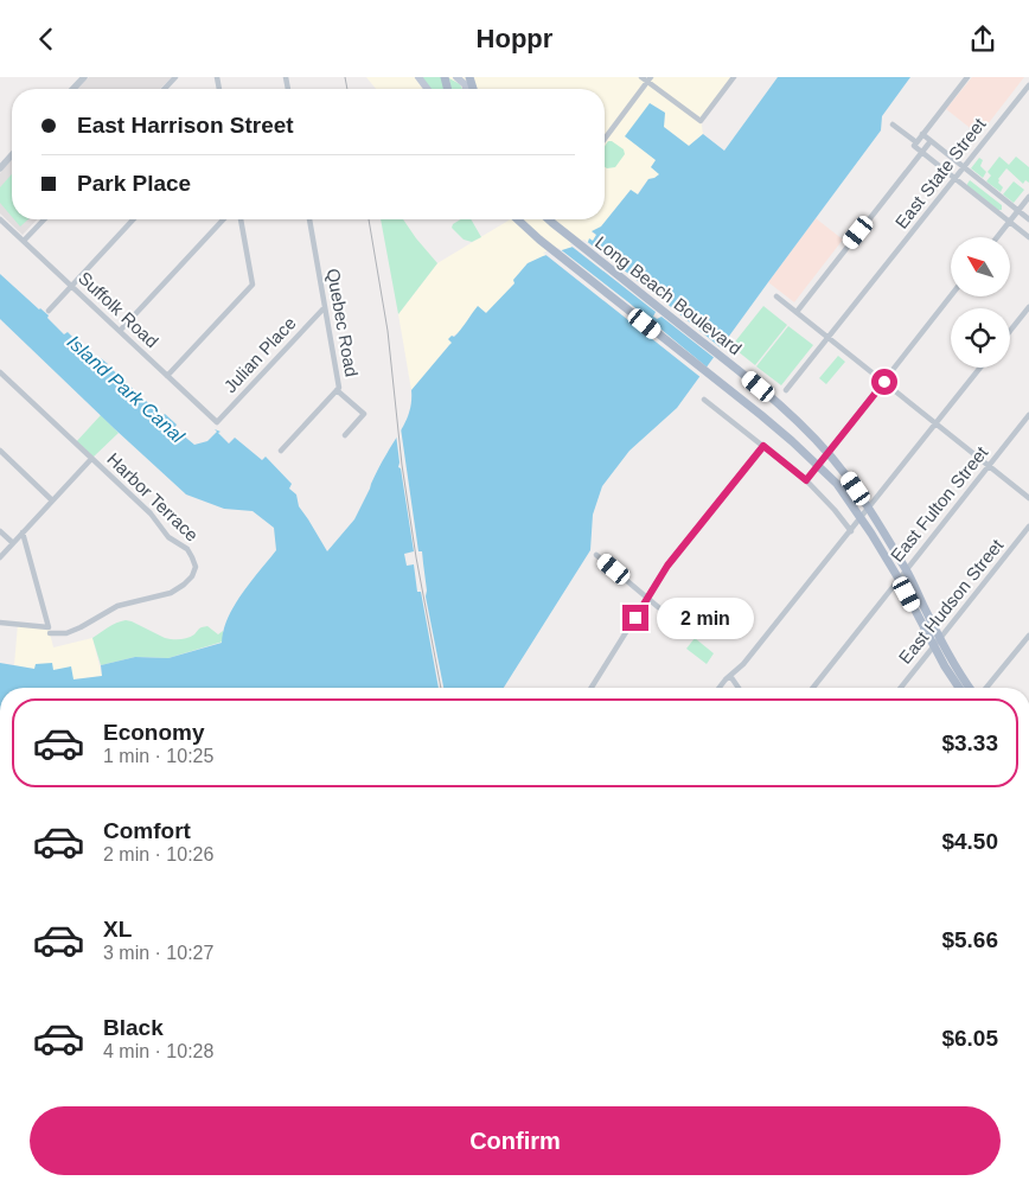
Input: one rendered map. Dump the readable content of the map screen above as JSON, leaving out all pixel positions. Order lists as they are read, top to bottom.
{
  "streets": {
    "main road": ["Long Beach Boulevard"],
    "street": [
      "East State Street",
      "Suffolk Road",
      "Quebec Road",
      "Julian Place",
      "Harbor Terrace",
      "East Fulton Street",
      "East Hudson Street"
    ]
  },
  "crossings": [
    ["Long Beach Boulevard", "East Fulton Street"],
    ["Long Beach Boulevard", "East Hudson Street"],
    ["Suffolk Road", "Julian Place"],
    ["Quebec Road", "Julian Place"]
  ],
  "water": ["Island Park Canal"],
  "north": "top left",
  "page": {
    "header": "Hoppr",
    "banner": ["East Harrison Street", "Park Place"],
    "bubble": "2 min",
    "list": [
      {
        "name": "Economy",
        "note": "1 min · 10:25",
        "value": "$3.33"
      },
      {
        "name": "Comfort",
        "note": "2 min · 10:26",
        "value": "$4.50"
      },
      {
        "name": "XL",
        "note": "3 min · 10:27",
        "value": "$5.66"
      },
      {
        "name": "Black",
        "note": "4 min · 10:28",
        "value": "$6.05"
      }
    ],
    "buttons": "Confirm"
  }
}
